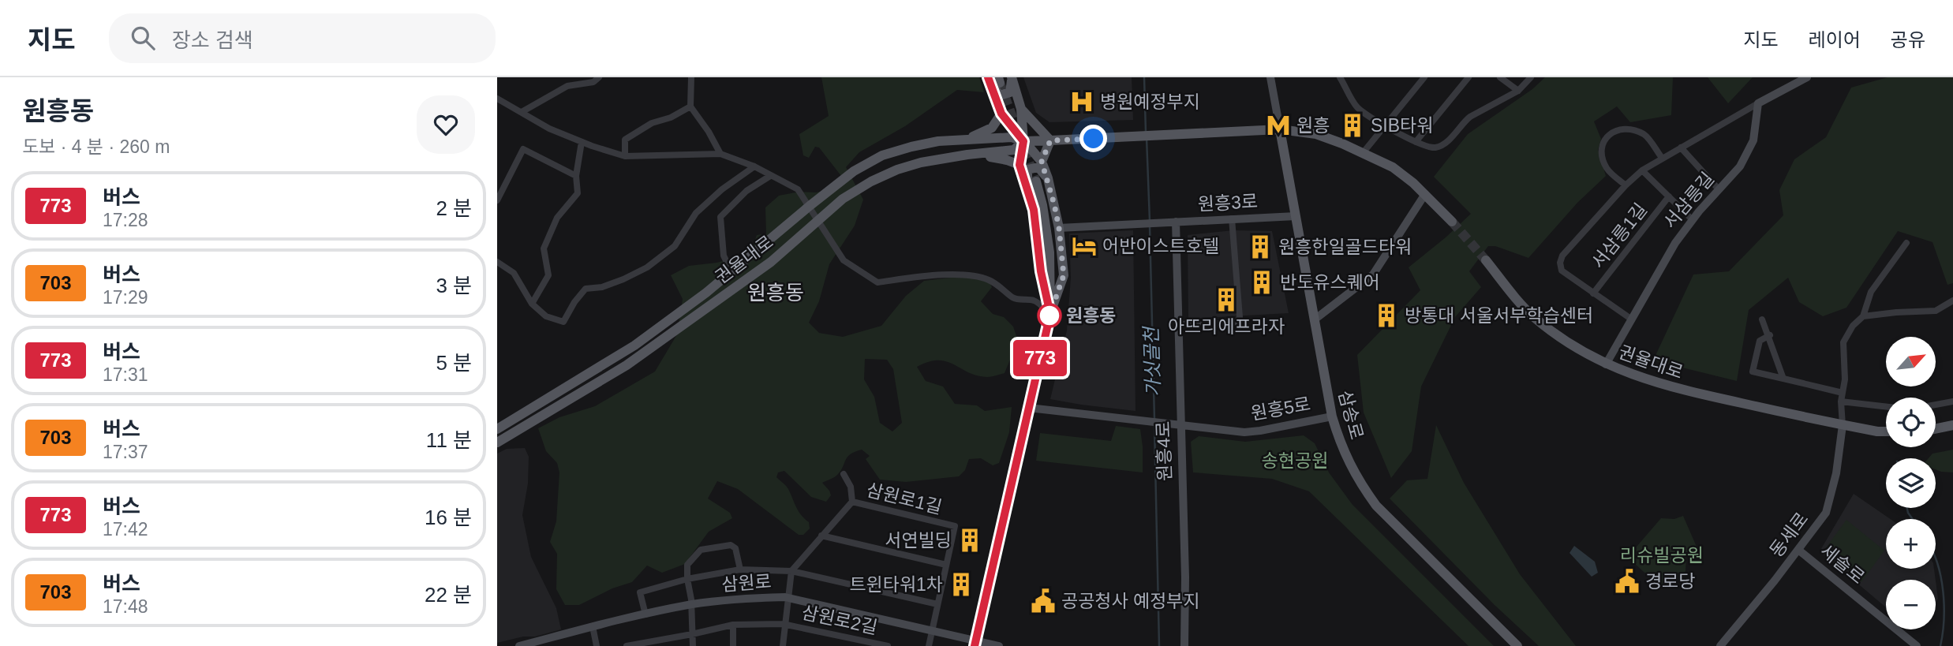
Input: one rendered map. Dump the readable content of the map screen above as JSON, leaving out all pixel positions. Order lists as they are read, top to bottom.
{
  "streets": {
    "main road": ["권율대로", "삼송로"],
    "street": [
      "서삼릉길",
      "원흥3로",
      "서삼릉1길",
      "원흥5로",
      "원흥4로",
      "삼원로1길",
      "동세로",
      "세솔로",
      "삼원로",
      "삼원로2길"
    ]
  },
  "crossings": [
    ["서삼릉길", "서삼릉1길"],
    ["서삼릉길", "권율대로"],
    ["원흥3로", "삼송로"],
    ["원흥3로", "원흥4로"],
    ["권율대로", "삼송로"],
    ["권율대로", "동세로"],
    ["원흥5로", "삼송로"],
    ["원흥5로", "원흥4로"],
    ["삼원로1길", "삼원로"],
    ["동세로", "세솔로"],
    ["삼원로", "삼원로2길"]
  ],
  "districts": ["원흥동"],
  "water": ["가싯골천"],
  "parks": ["송현공원", "리슈빌공원"],
  "places": {
    "hospital": ["병원예정부지"],
    "metro station": ["원흥"],
    "building": [
      "SIB타워",
      "원흥한일골드타워",
      "반도유스퀘어",
      "아뜨리에프라자",
      "방통대 서울서부학습센터",
      "서연빌딩",
      "트윈타워1차"
    ],
    "hotel": ["어반이스트호텔"],
    "other": ["원흥동"],
    "public building": ["경로당", "공공청사 예정부지"]
  },
  "lines": ["bus line 773"],
  "north": "top right",
  "page": {
    "header": "지도",
    "search": "장소 검색",
    "nav": ["지도", "레이어", "공유"],
    "heading": ["원흥동", "도보 · 4 분 · 260 m"],
    "on_map": "773",
    "list": [
      {
        "mark": "773",
        "name": "버스",
        "note": "17:28",
        "value": "2 분"
      },
      {
        "mark": "703",
        "name": "버스",
        "note": "17:29",
        "value": "3 분"
      },
      {
        "mark": "773",
        "name": "버스",
        "note": "17:31",
        "value": "5 분"
      },
      {
        "mark": "703",
        "name": "버스",
        "note": "17:37",
        "value": "11 분"
      },
      {
        "mark": "773",
        "name": "버스",
        "note": "17:42",
        "value": "16 분"
      },
      {
        "mark": "703",
        "name": "버스",
        "note": "17:48",
        "value": "22 분"
      }
    ],
    "map_buttons": ["+", "−"]
  }
}
